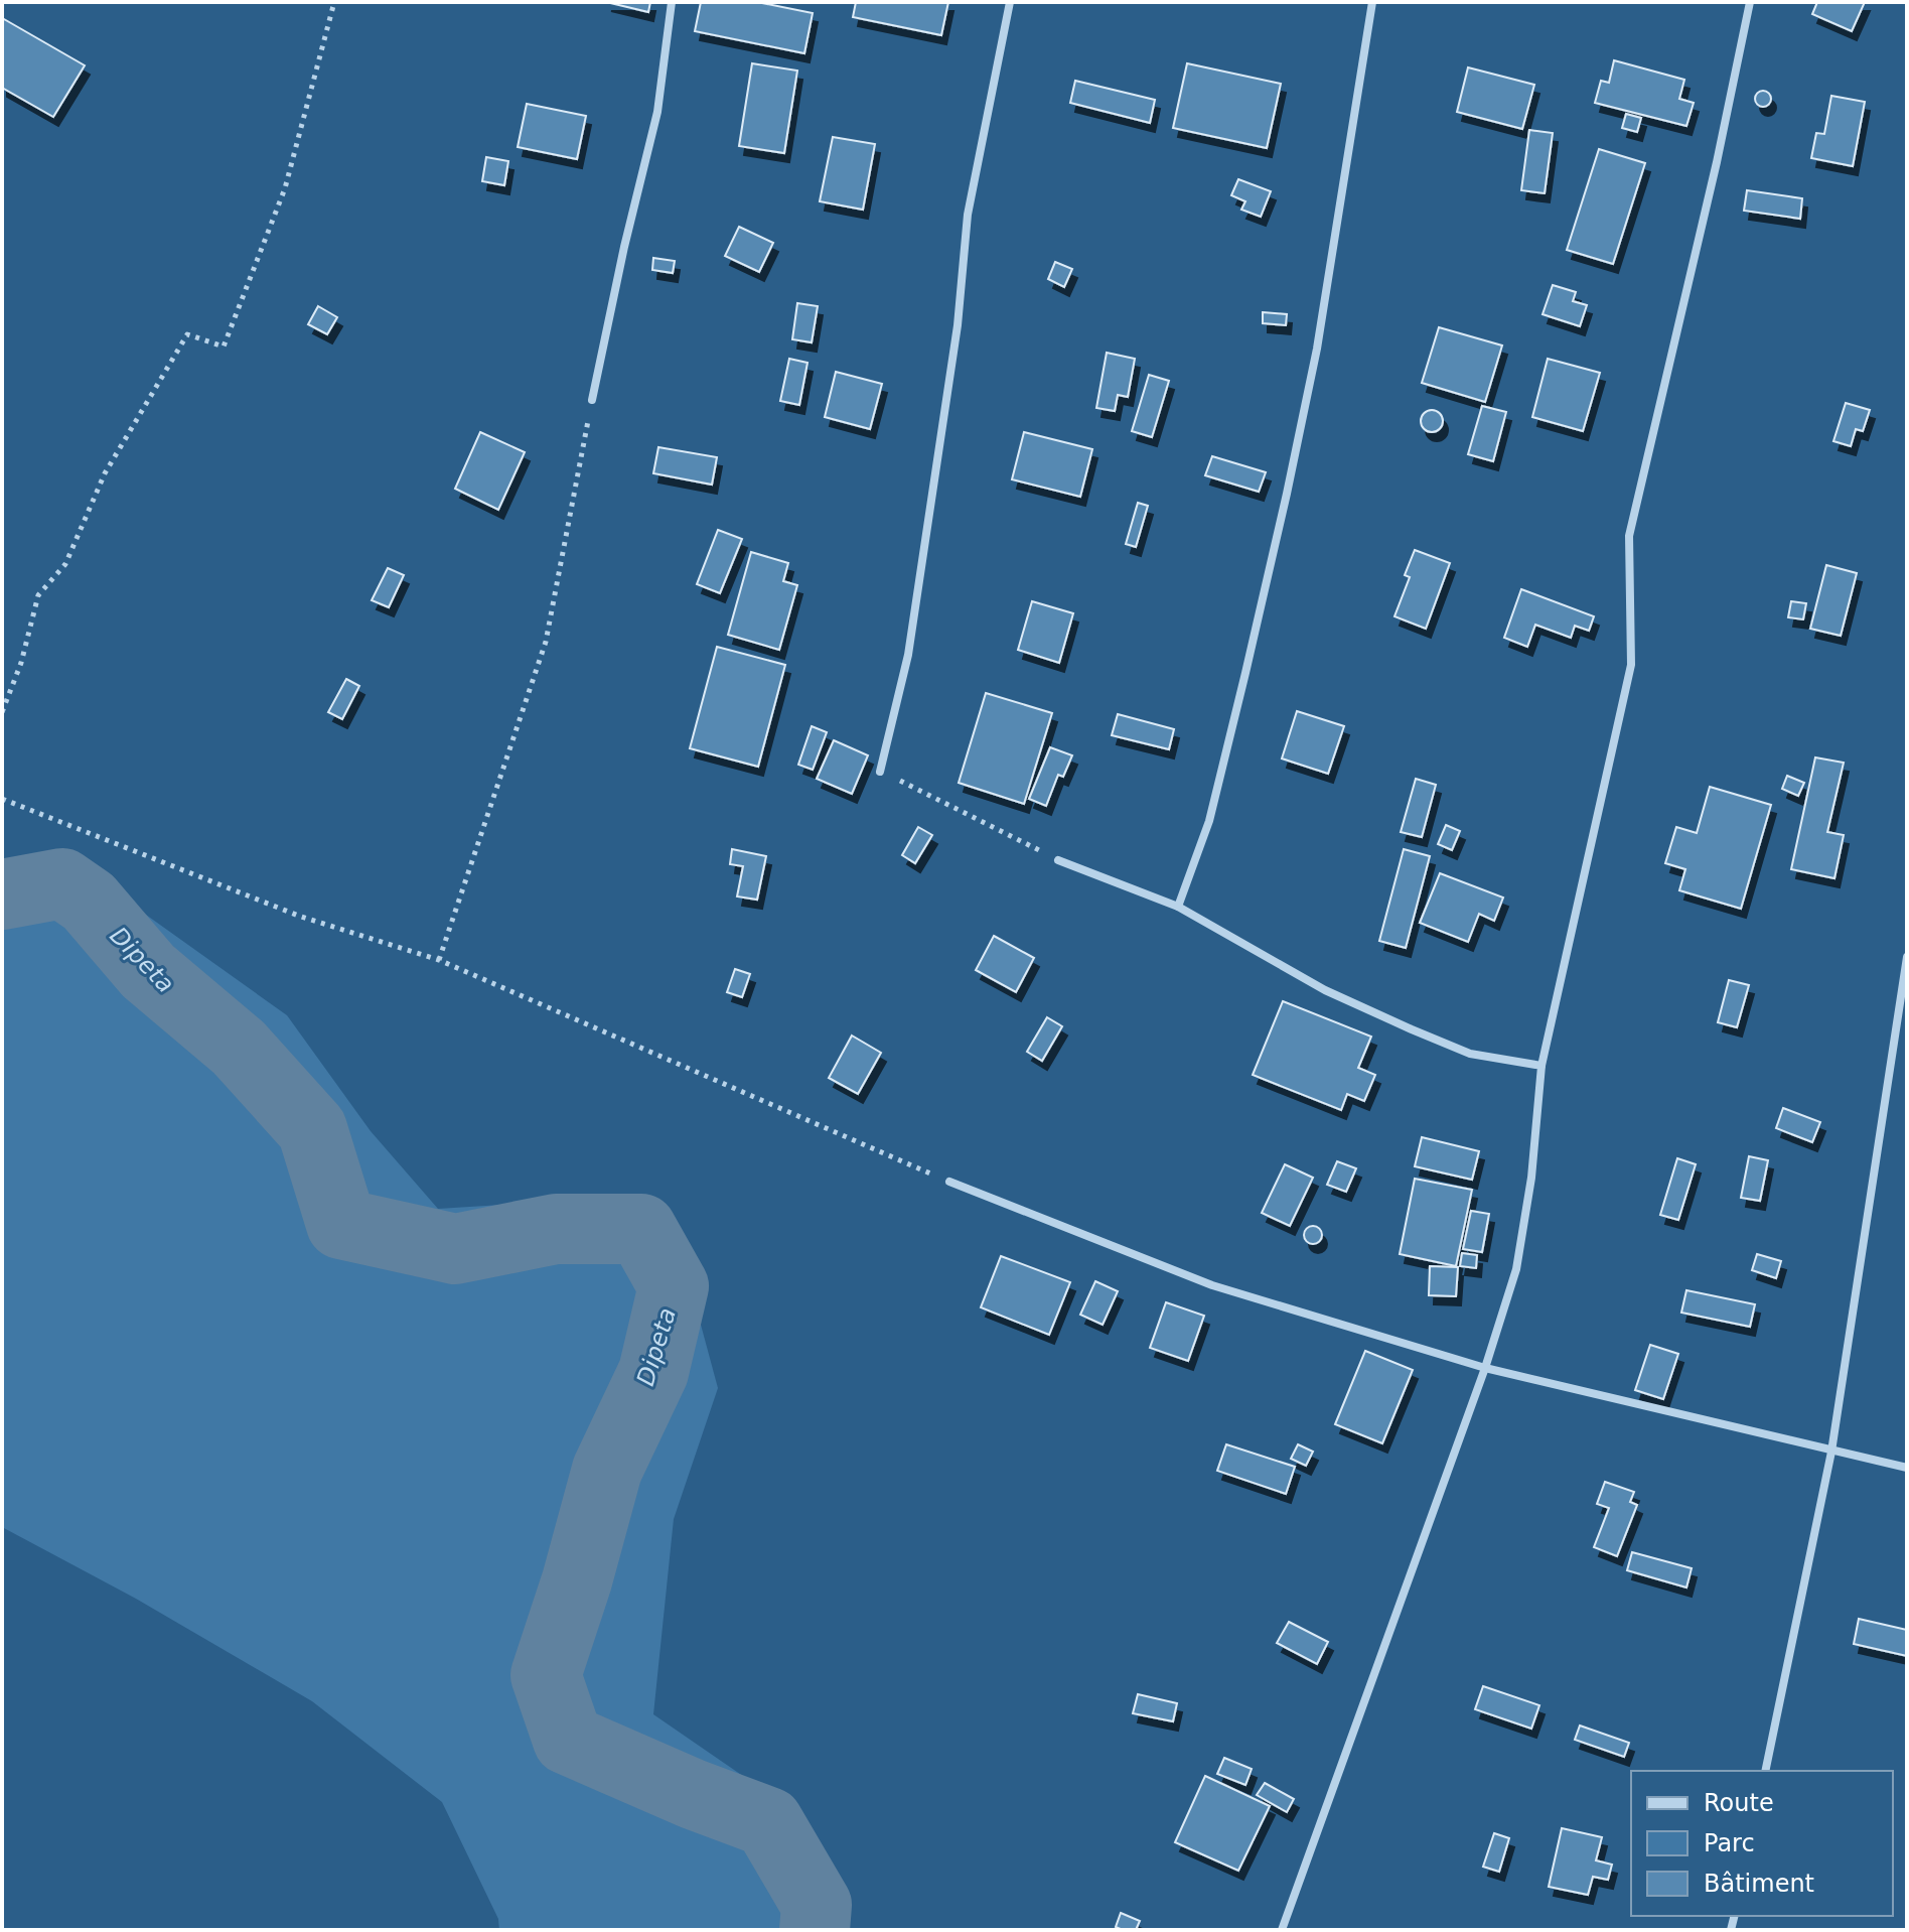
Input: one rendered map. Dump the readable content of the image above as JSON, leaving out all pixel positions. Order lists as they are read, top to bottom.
{
  "water": ["Dipeta"],
  "legend": ["Route", "Parc", "Bâtiment"]
}
